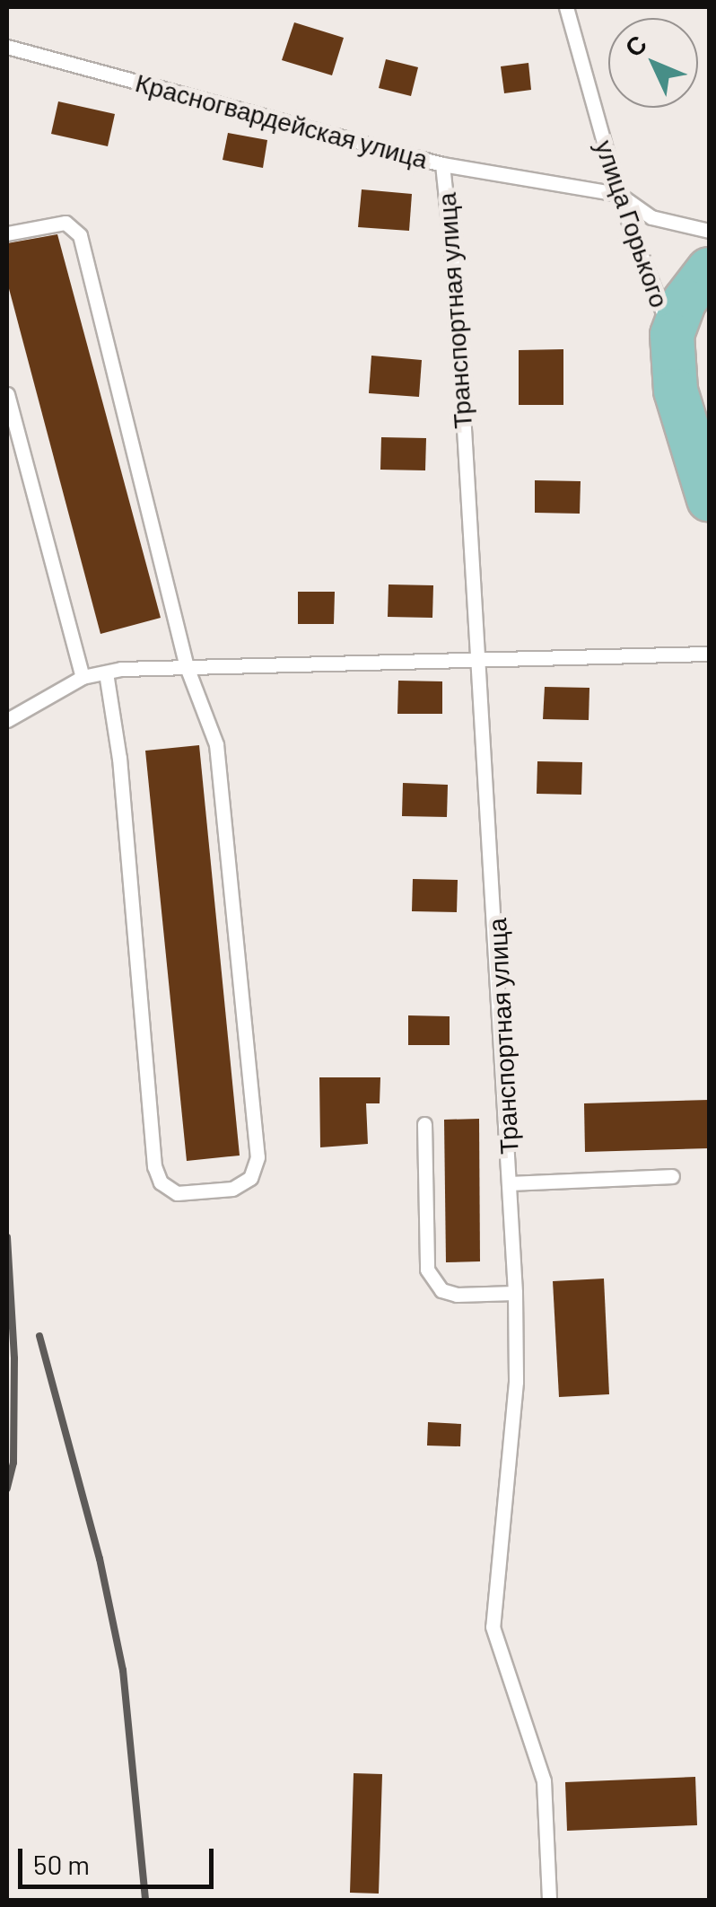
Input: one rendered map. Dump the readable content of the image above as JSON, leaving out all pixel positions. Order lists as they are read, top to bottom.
{
  "streets": {
    "main road": ["улица Горького"],
    "lane": ["Красногвардейская улица", "Транспортная улица"]
  },
  "crossings": [
    ["Красногвардейская улица", "улица Горького"],
    ["Красногвардейская улица", "Транспортная улица"]
  ],
  "scale_bar": "50 m",
  "north": "top left"
}
